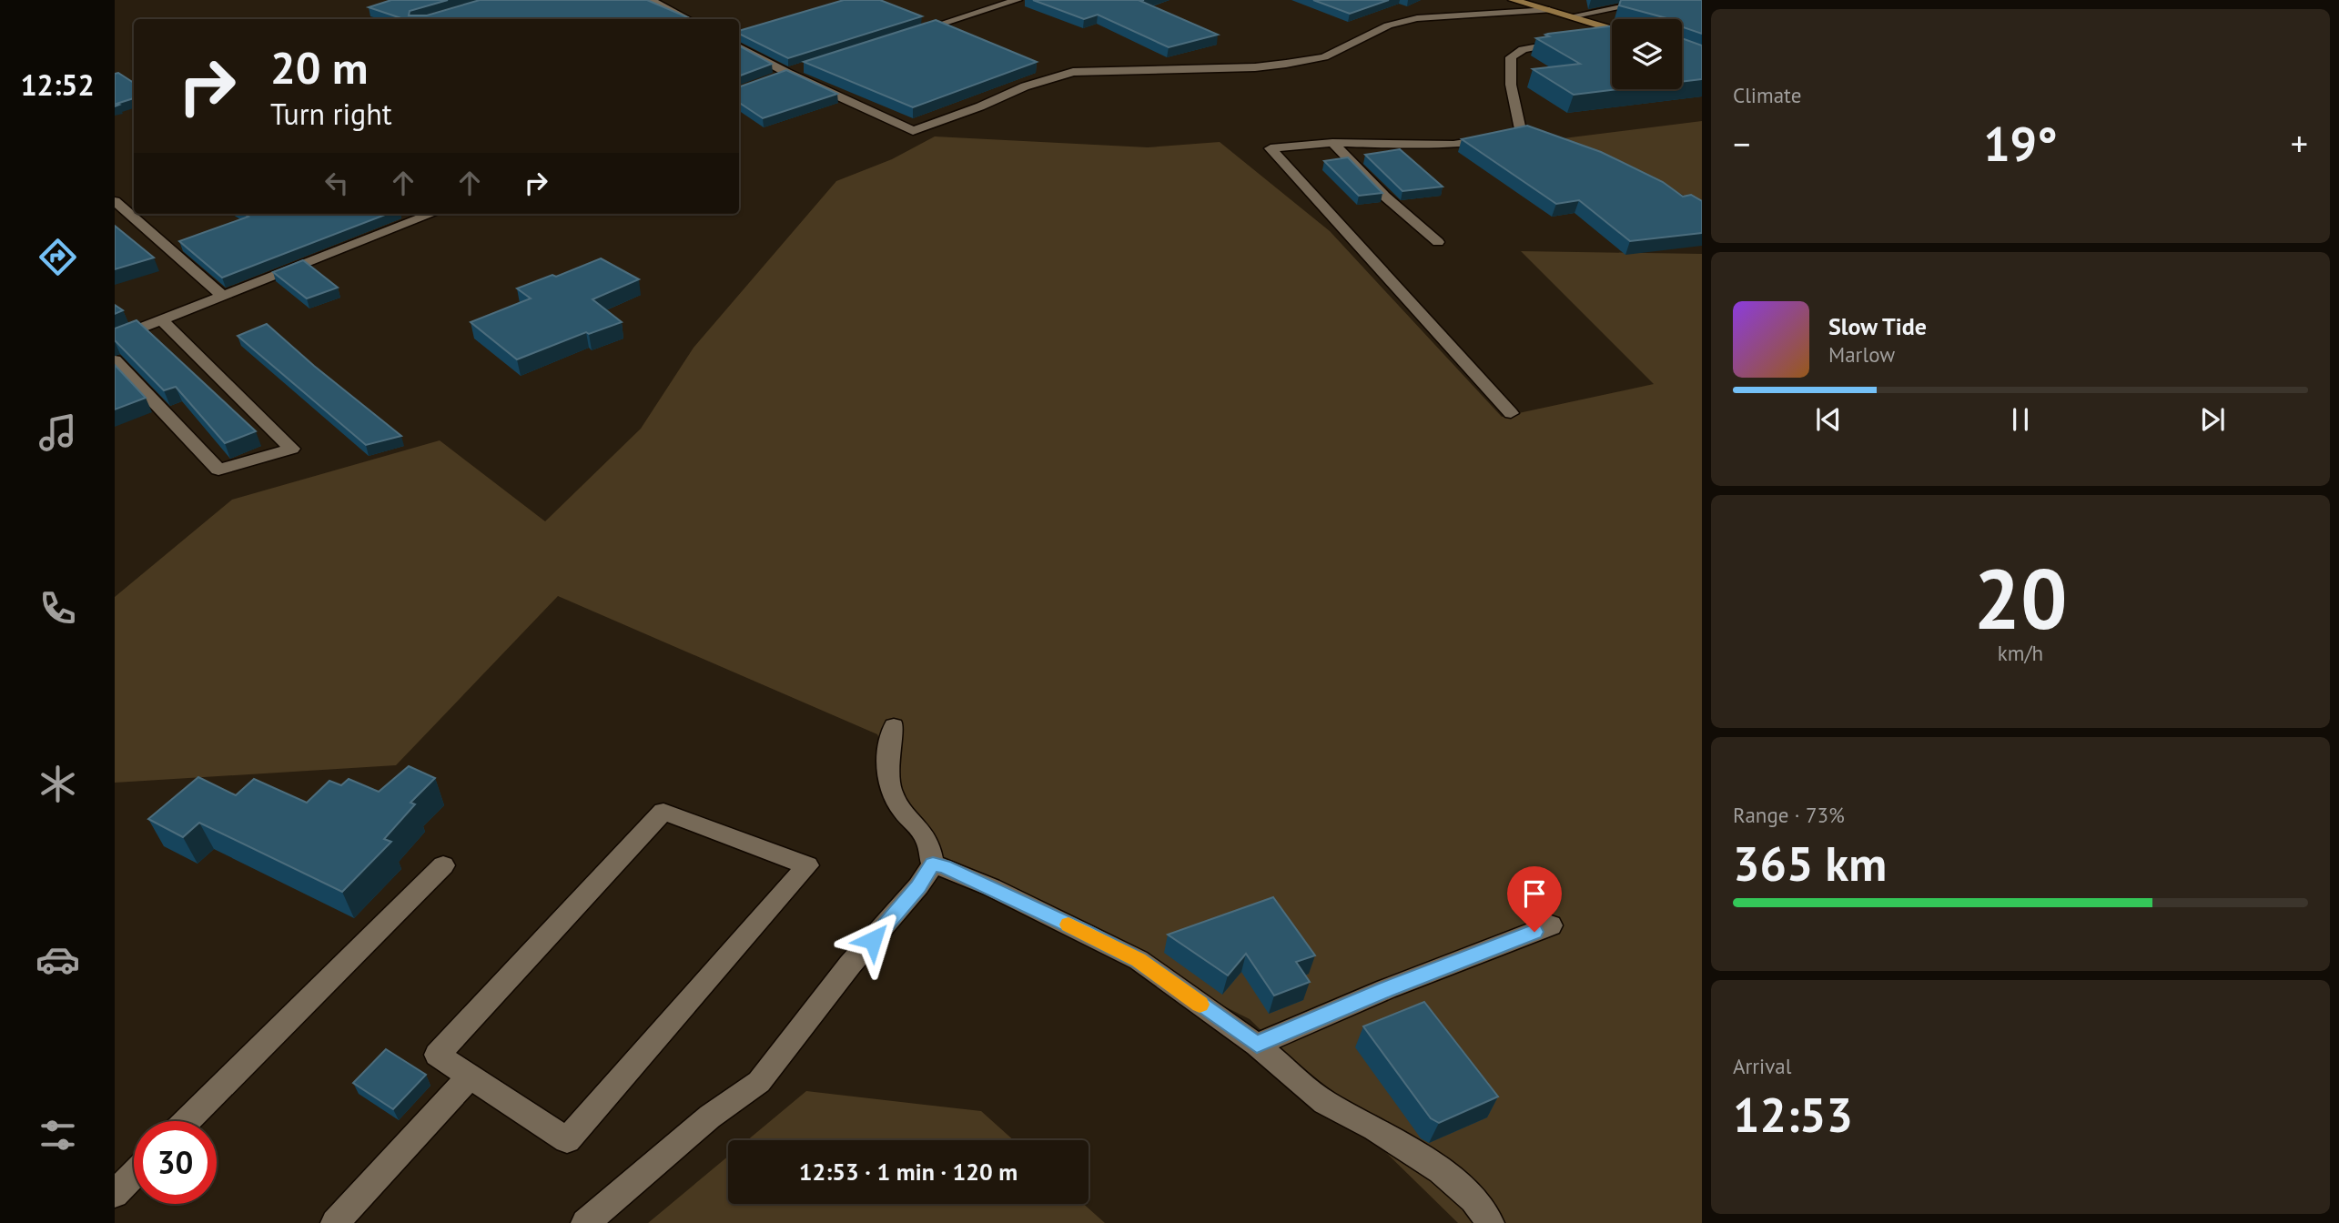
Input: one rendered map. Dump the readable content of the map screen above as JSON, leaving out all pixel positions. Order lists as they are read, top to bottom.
{
  "page": {
    "tabs": "12:52",
    "tile": [
      "Climate",
      ["20", "km/h"],
      ["Range · 73%", "365 km"],
      ["Arrival", "12:53"]
    ],
    "turn": ["20 m", "Turn right"],
    "heat": ["−", "19°", "+"],
    "song": ["Slow Tide", "Marlow"],
    "limit": "30",
    "trip": "12:53 · 1 min · 120 m"
  }
}
